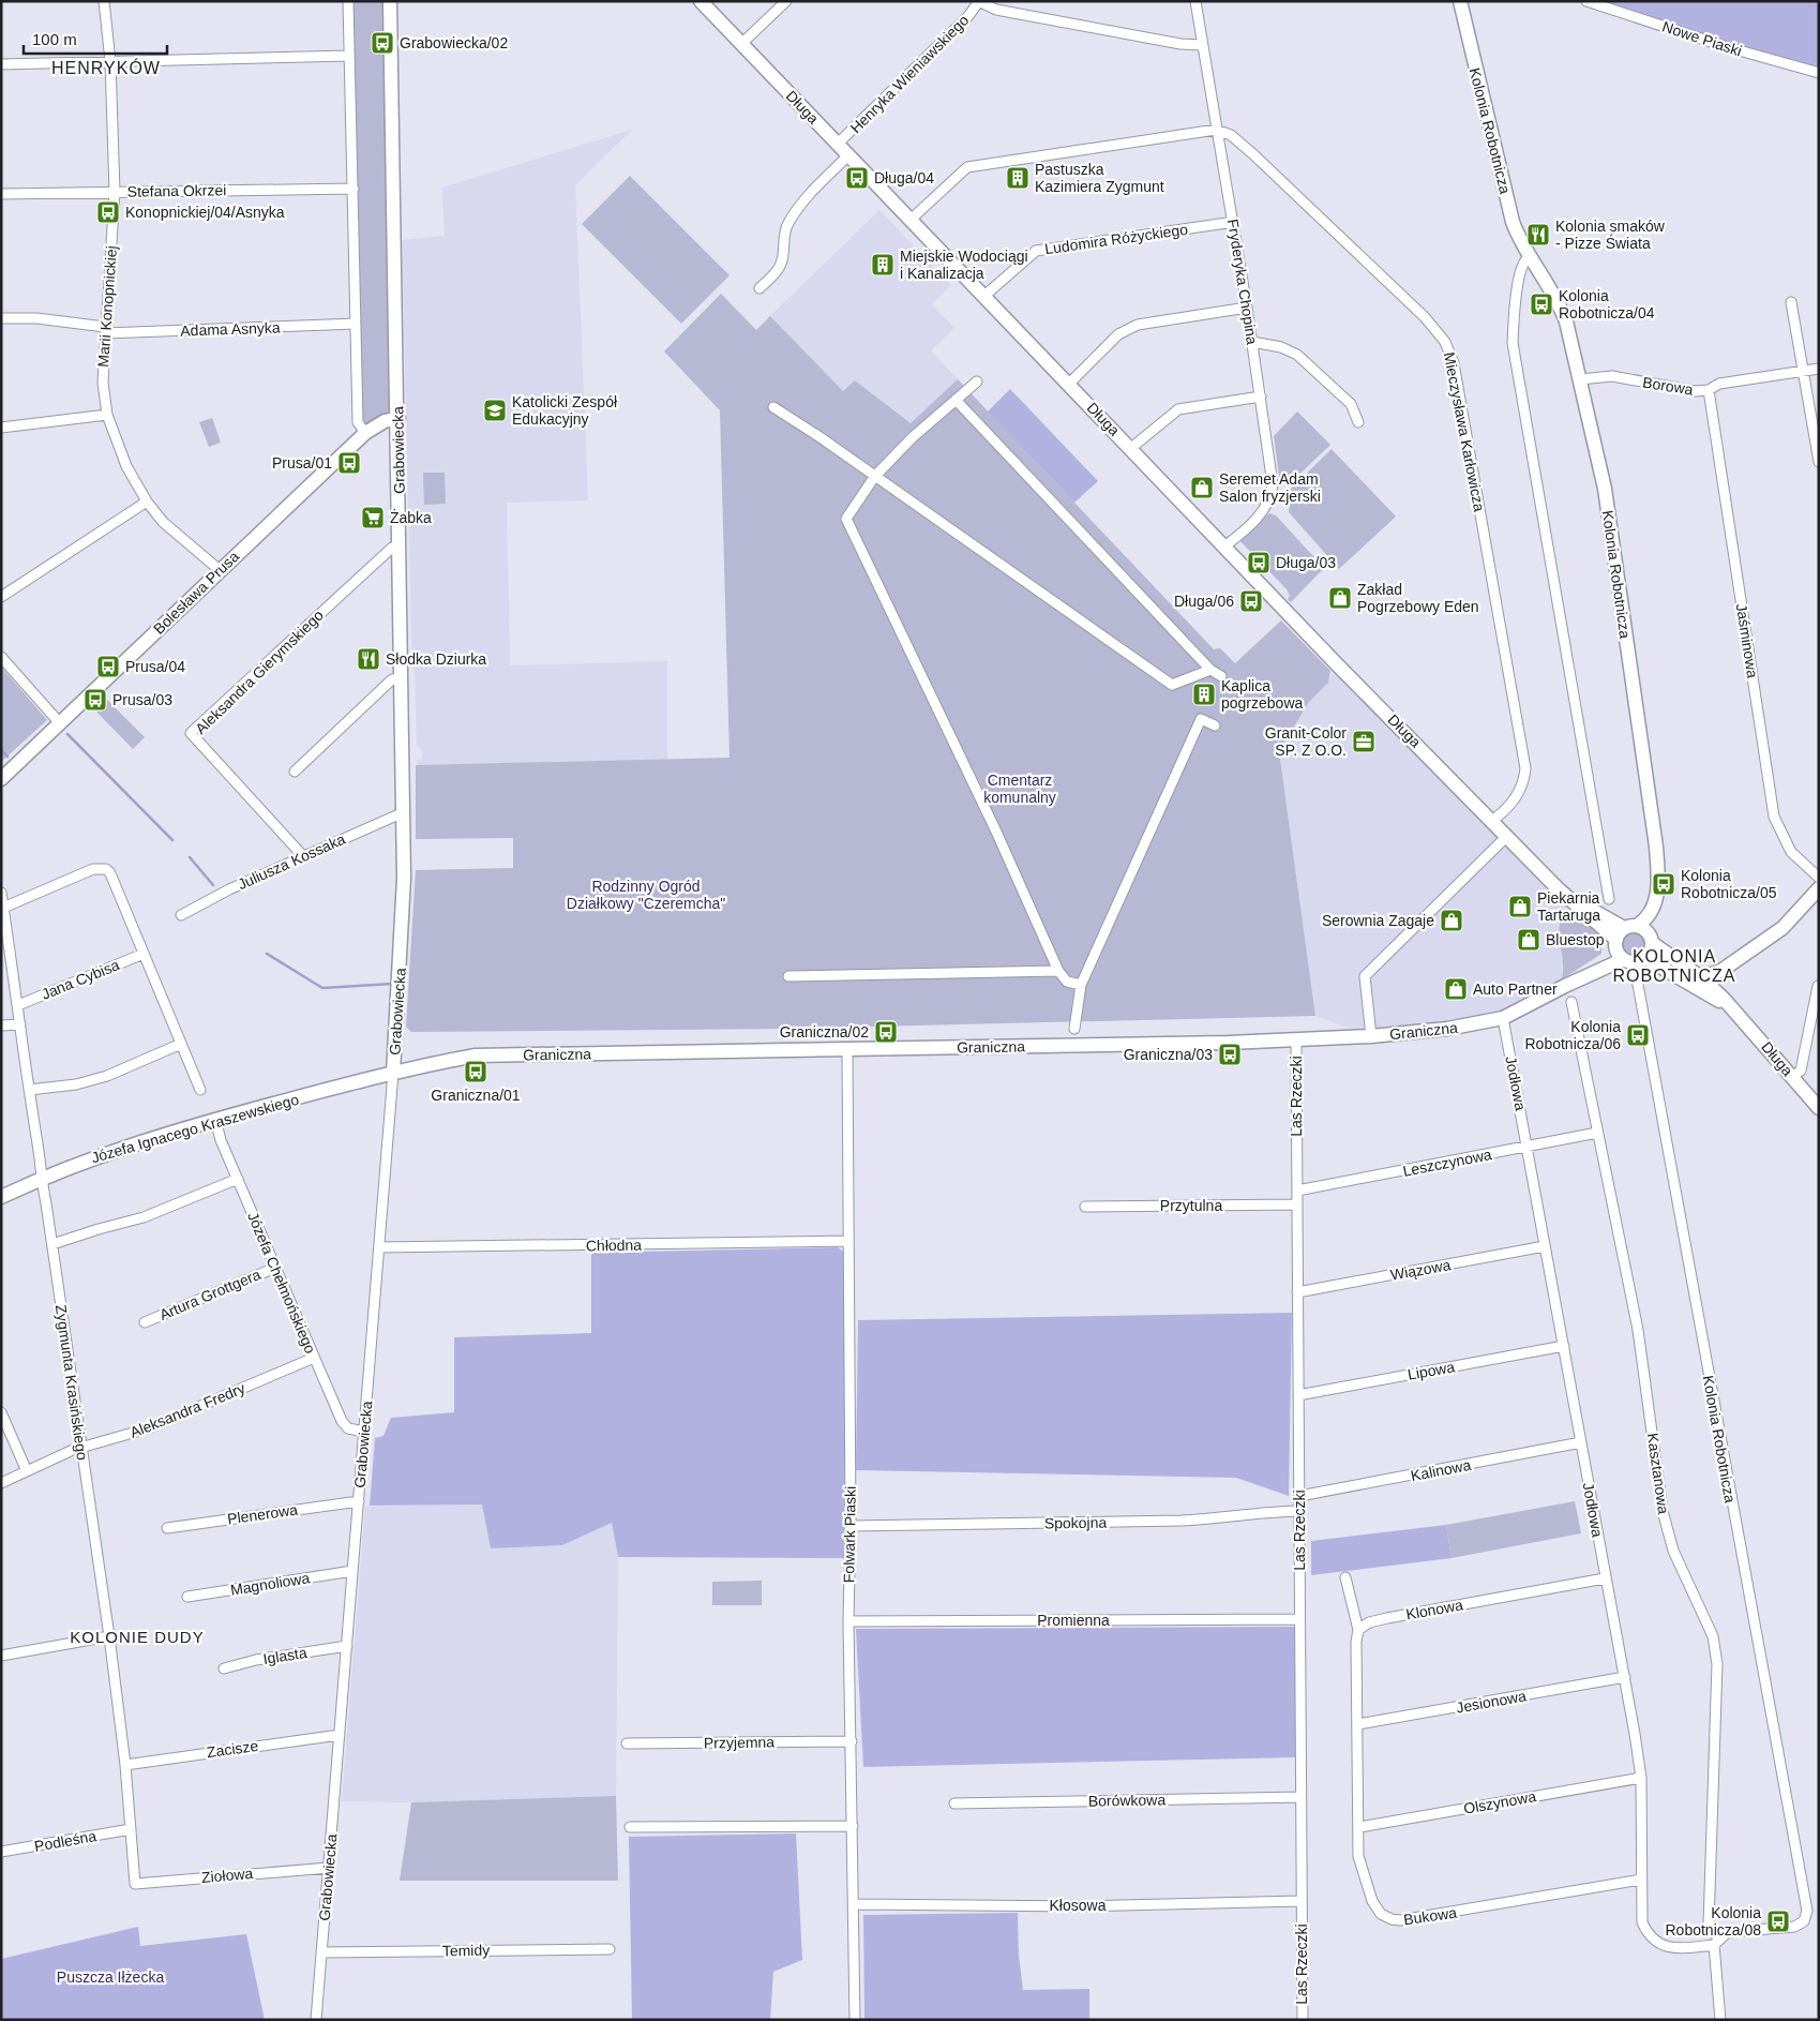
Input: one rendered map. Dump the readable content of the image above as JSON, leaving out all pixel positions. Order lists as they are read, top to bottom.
{
  "streets": {
    "street": [
      "Nowe Piaski",
      "Henryka Wieniawskiego",
      "Długa",
      "Kolonia Robotnicza",
      "Stefana Okrzei",
      "Ludomira Różyckiego",
      "Fryderyka Chopina",
      "Marii Konopnickiej",
      "Adama Asnyka",
      "Borowa",
      "Mieczysława Karłowicza",
      "Grabowiecka",
      "Bolesława Prusa",
      "Jaśminowa",
      "Aleksandra Gierymskiego",
      "Juliusza Kossaka",
      "Jana Cybisa",
      "Graniczna",
      "Jodłowa",
      "Las Rzeczki",
      "Józefa Ignacego Kraszewskiego",
      "Leszczynowa",
      "Przytulna",
      "Chłodna",
      "Wiązowa",
      "Józefa Chełmońskiego",
      "Artura Grottgera",
      "Lipowa",
      "Zygmunta Krasińskiego",
      "Aleksandra Fredry",
      "Kalinowa",
      "Kasztanowa",
      "Plenerowa",
      "Spokojna",
      "Folwark Piaski",
      "Magnoliowa",
      "Klonowa",
      "Promienna",
      "Iglasta",
      "Jesionowa",
      "Przyjemna",
      "Zacisze",
      "Borówkowa",
      "Olszynowa",
      "Podleśna",
      "Ziołowa",
      "Kłosowa",
      "Bukowa",
      "Temidy"
    ]
  },
  "crossings": [
    ["Henryka Wieniawskiego", "Długa"],
    ["Henryka Wieniawskiego", "Fryderyka Chopina"],
    ["Długa", "Kolonia Robotnicza"],
    ["Długa", "Ludomira Różyckiego"],
    ["Długa", "Fryderyka Chopina"],
    ["Długa", "Mieczysława Karłowicza"],
    ["Długa", "Graniczna"],
    ["Kolonia Robotnicza", "Borowa"],
    ["Kolonia Robotnicza", "Graniczna"],
    ["Kolonia Robotnicza", "Jodłowa"],
    ["Kolonia Robotnicza", "Kasztanowa"],
    ["Stefana Okrzei", "Marii Konopnickiej"],
    ["Ludomira Różyckiego", "Fryderyka Chopina"],
    ["Fryderyka Chopina", "Mieczysława Karłowicza"],
    ["Marii Konopnickiej", "Adama Asnyka"],
    ["Marii Konopnickiej", "Bolesława Prusa"],
    ["Borowa", "Jaśminowa"],
    ["Grabowiecka", "Bolesława Prusa"],
    ["Grabowiecka", "Aleksandra Gierymskiego"],
    ["Grabowiecka", "Juliusza Kossaka"],
    ["Grabowiecka", "Graniczna"],
    ["Grabowiecka", "Józefa Ignacego Kraszewskiego"],
    ["Grabowiecka", "Chłodna"],
    ["Grabowiecka", "Józefa Chełmońskiego"],
    ["Grabowiecka", "Plenerowa"],
    ["Grabowiecka", "Magnoliowa"],
    ["Grabowiecka", "Iglasta"],
    ["Grabowiecka", "Zacisze"],
    ["Grabowiecka", "Ziołowa"],
    ["Grabowiecka", "Temidy"],
    ["Aleksandra Gierymskiego", "Juliusza Kossaka"],
    ["Jana Cybisa", "Zygmunta Krasińskiego"],
    ["Graniczna", "Jodłowa"],
    ["Graniczna", "Las Rzeczki"],
    ["Graniczna", "Józefa Ignacego Kraszewskiego"],
    ["Graniczna", "Folwark Piaski"],
    ["Jodłowa", "Leszczynowa"],
    ["Jodłowa", "Wiązowa"],
    ["Jodłowa", "Lipowa"],
    ["Jodłowa", "Kalinowa"],
    ["Jodłowa", "Kasztanowa"],
    ["Jodłowa", "Klonowa"],
    ["Jodłowa", "Jesionowa"],
    ["Jodłowa", "Olszynowa"],
    ["Jodłowa", "Bukowa"],
    ["Las Rzeczki", "Leszczynowa"],
    ["Las Rzeczki", "Przytulna"],
    ["Las Rzeczki", "Wiązowa"],
    ["Las Rzeczki", "Lipowa"],
    ["Las Rzeczki", "Kalinowa"],
    ["Las Rzeczki", "Spokojna"],
    ["Las Rzeczki", "Promienna"],
    ["Las Rzeczki", "Borówkowa"],
    ["Las Rzeczki", "Kłosowa"],
    ["Józefa Ignacego Kraszewskiego", "Józefa Chełmońskiego"],
    ["Józefa Ignacego Kraszewskiego", "Zygmunta Krasińskiego"],
    ["Leszczynowa", "Kasztanowa"],
    ["Chłodna", "Folwark Piaski"],
    ["Józefa Chełmońskiego", "Artura Grottgera"],
    ["Józefa Chełmońskiego", "Aleksandra Fredry"],
    ["Zygmunta Krasińskiego", "Aleksandra Fredry"],
    ["Zygmunta Krasińskiego", "Zacisze"],
    ["Zygmunta Krasińskiego", "Podleśna"],
    ["Zygmunta Krasińskiego", "Ziołowa"],
    ["Spokojna", "Folwark Piaski"],
    ["Folwark Piaski", "Promienna"],
    ["Folwark Piaski", "Przyjemna"],
    ["Folwark Piaski", "Kłosowa"],
    ["Jesionowa", "Bukowa"],
    ["Olszynowa", "Bukowa"]
  ],
  "districts": ["HENRYKÓW", "KOLONIA ROBOTNICZA", "KOLONIE DUDY"],
  "parks": ["Cmentarz komunalny", "Rodzinny Ogród Działkowy \"Czeremcha\"", "Puszcza Iłżecka"],
  "places": {
    "bus stop": [
      "Grabowiecka/02",
      "Długa/04",
      "Konopnickiej/04/Asnyka",
      "Kolonia Robotnicza/04",
      "Prusa/01",
      "Długa/03",
      "Długa/06",
      "Prusa/04",
      "Prusa/03",
      "Kolonia Robotnicza/05",
      "Graniczna/02",
      "Kolonia Robotnicza/06",
      "Graniczna/03",
      "Graniczna/01",
      "Kolonia Robotnicza/08"
    ],
    "building": ["Pastuszka Kazimiera Zygmunt", "Miejskie Wodociągi i Kanalizacja", "Kaplica pogrzebowa"],
    "restaurant": ["Kolonia smaków - Pizze Świata", "Słodka Dziurka"],
    "school or university": ["Katolicki Zespół Edukacyjny"],
    "shop": [
      "Seremet Adam Salon fryzjerski",
      "Zakład Pogrzebowy Eden",
      "Piekarnia Tartaruga",
      "Serownia Zagaje",
      "Bluestop",
      "Auto Partner"
    ],
    "supermarket": ["Żabka"],
    "office": ["Granit-Color SP. Z O.O."]
  },
  "scale_bar": "100 m"
}
